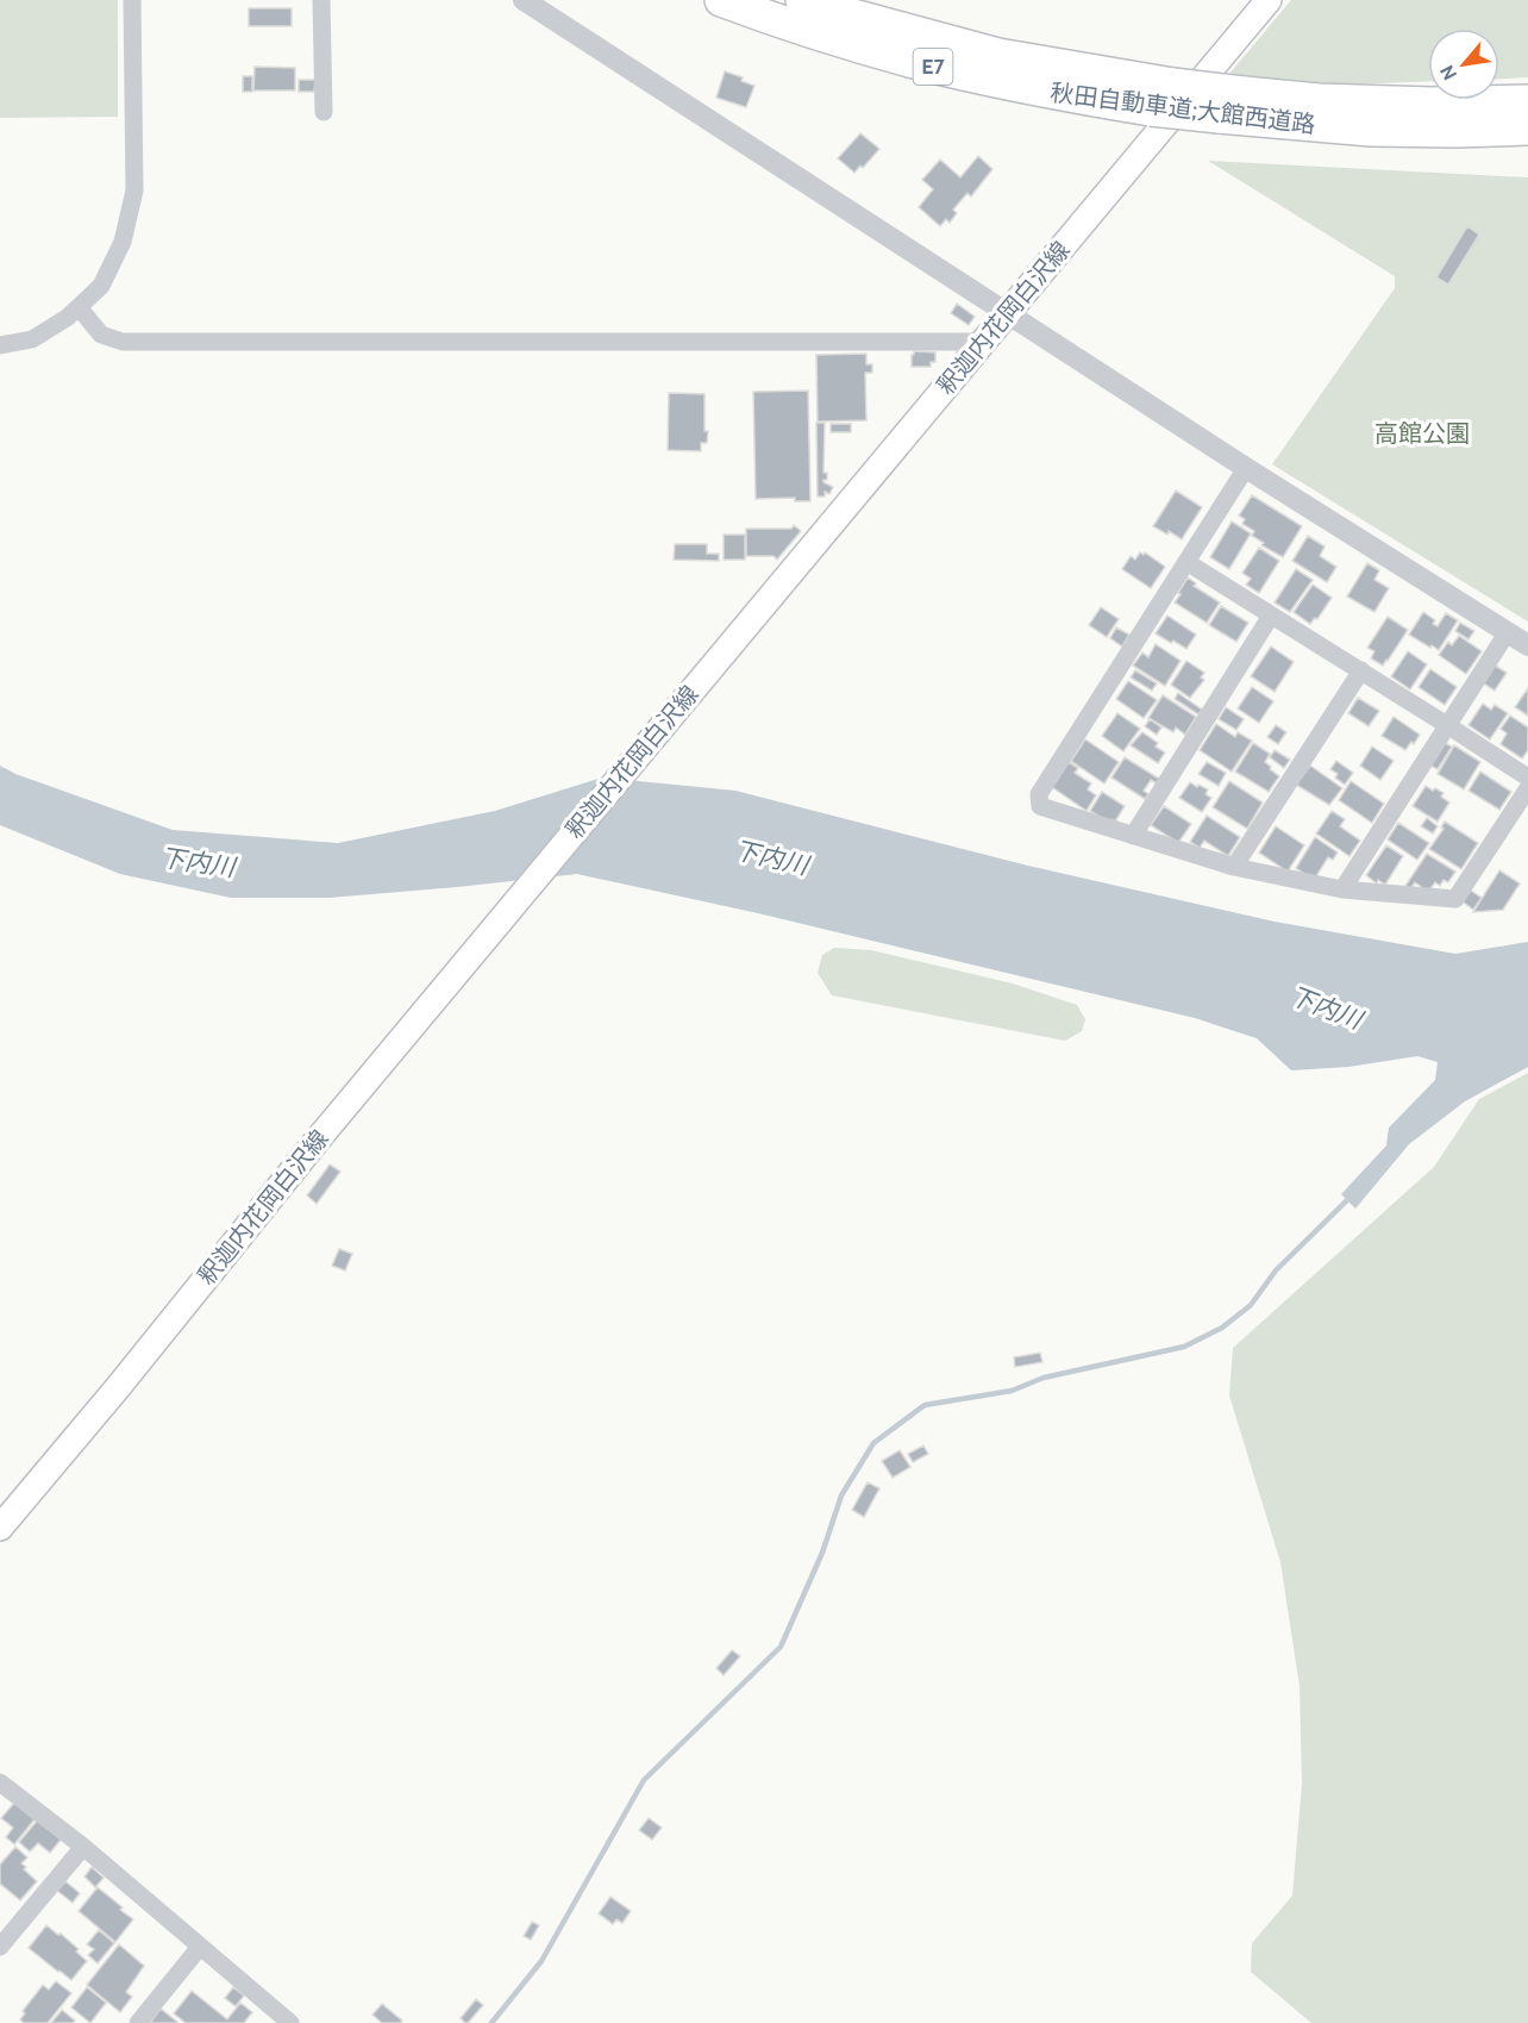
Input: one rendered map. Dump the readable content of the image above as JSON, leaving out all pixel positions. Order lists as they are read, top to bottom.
{
  "streets": {
    "highway": ["E7", "秋田自動車道;大館西道路"],
    "main road": ["釈迦内花岡白沢線"]
  },
  "water": ["下内川"],
  "parks": ["高館公園"],
  "north": "bottom left"
}
